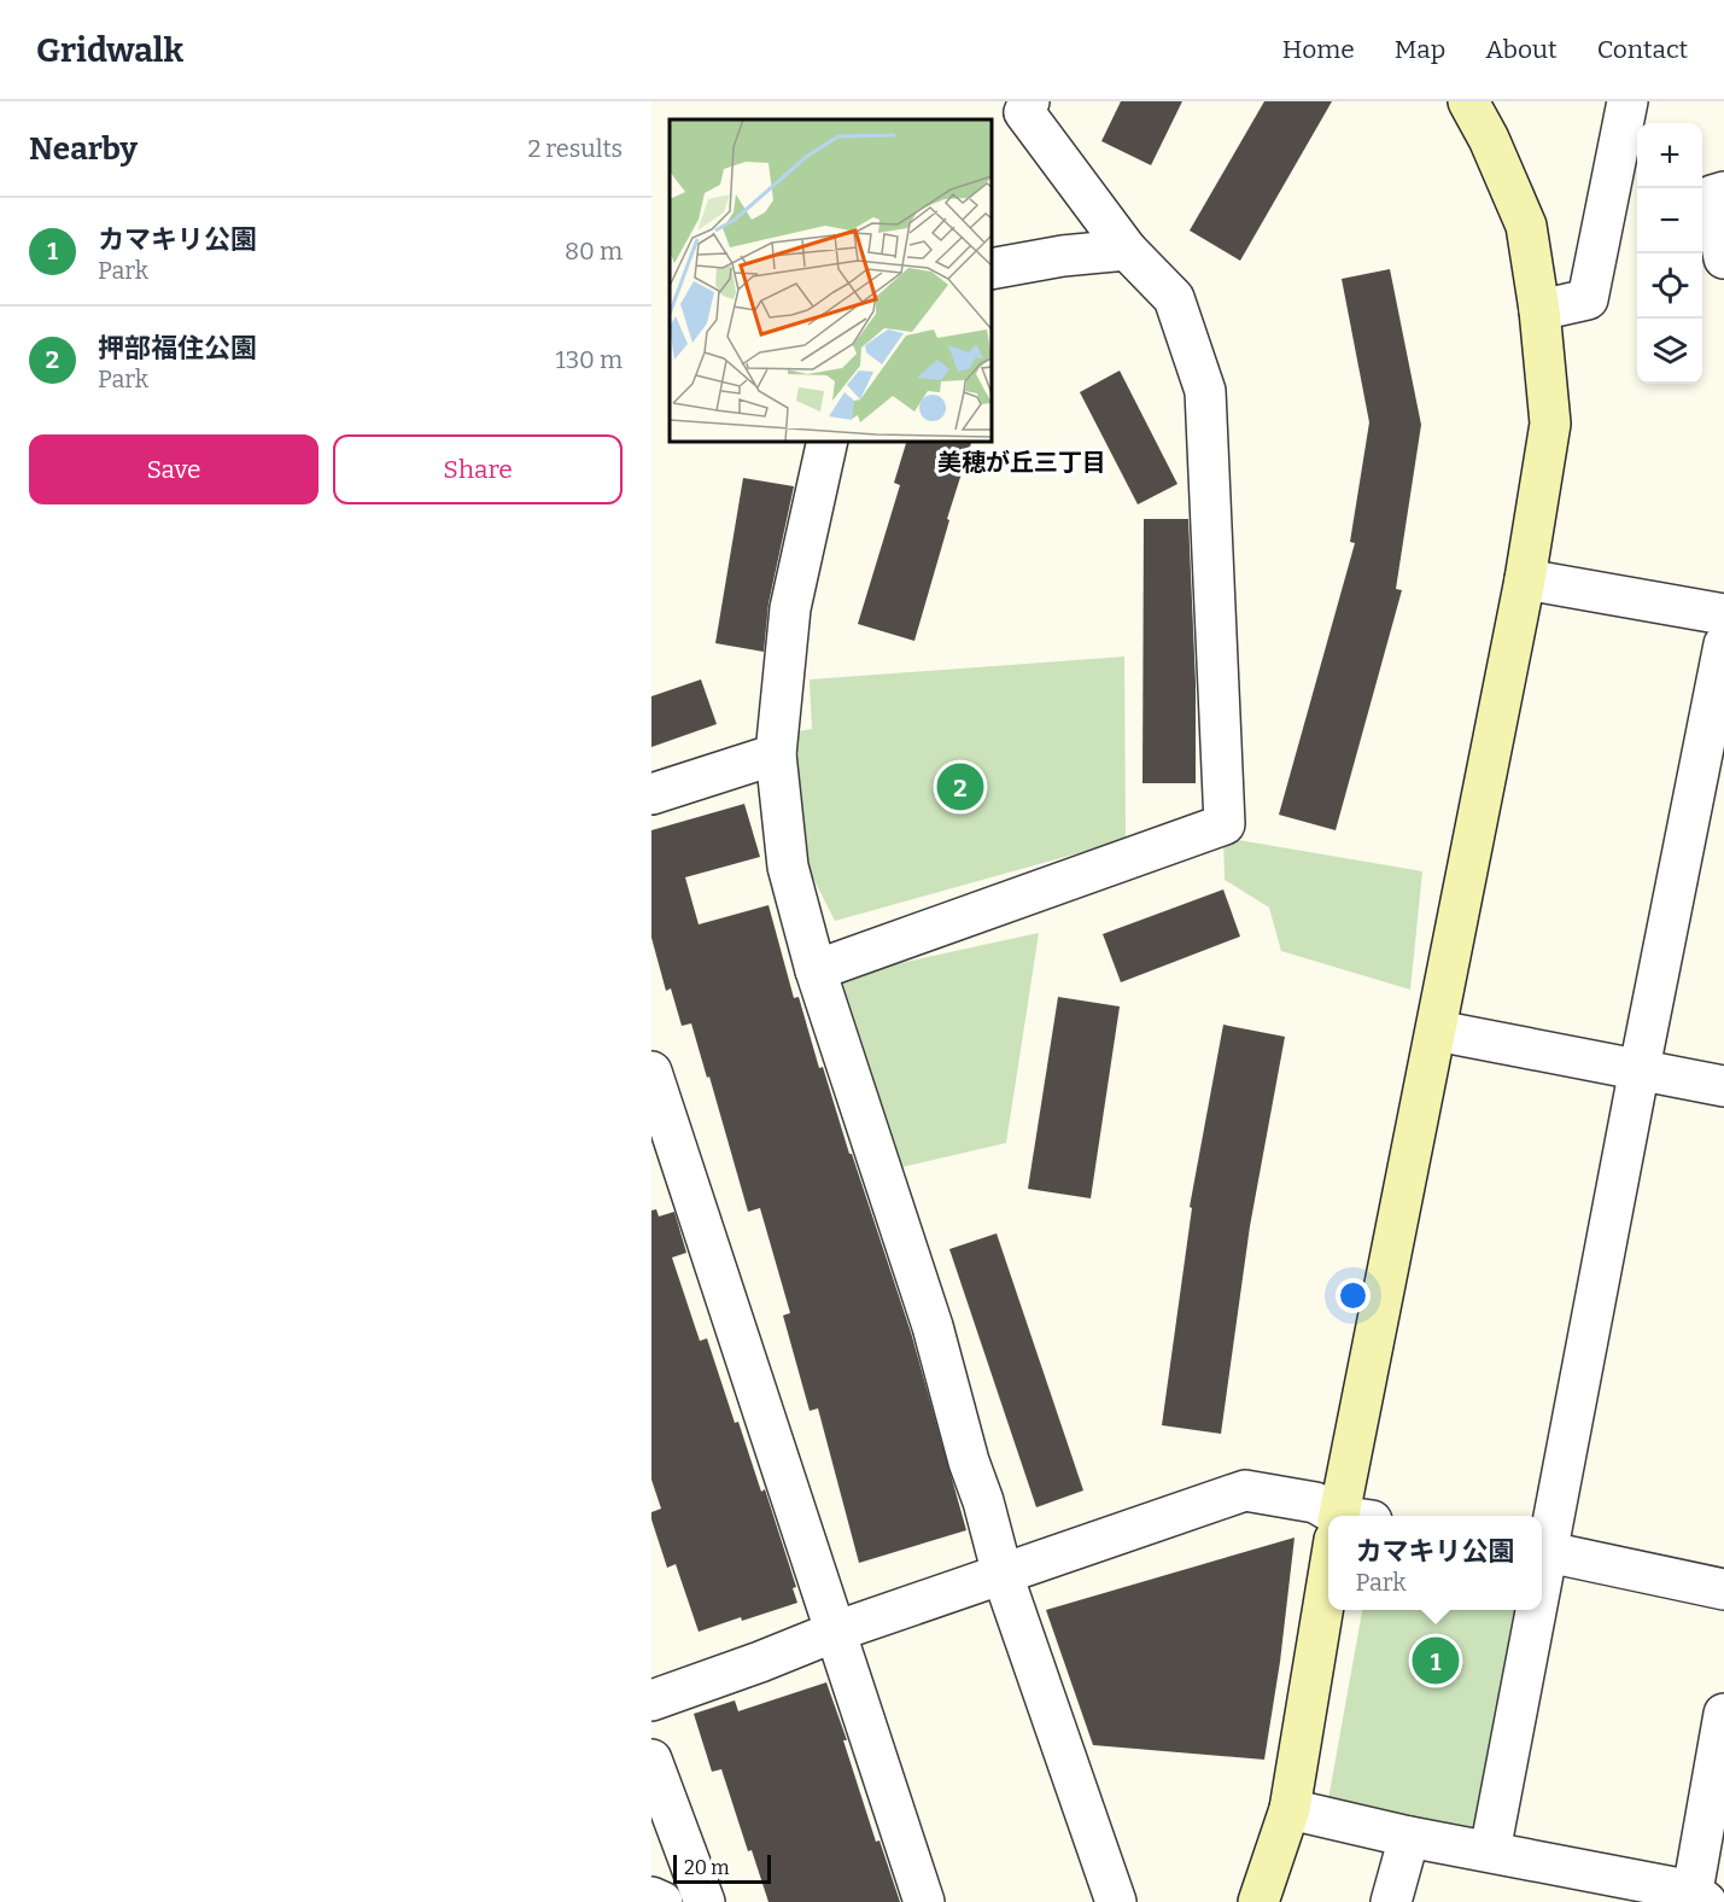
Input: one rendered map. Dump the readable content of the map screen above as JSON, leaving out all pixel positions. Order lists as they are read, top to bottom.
{
  "districts": ["美穂が丘三丁目"],
  "scale_bar": "20 m",
  "page": {
    "header": "Gridwalk",
    "nav": [
      "Home",
      "Map",
      "About",
      "Contact"
    ],
    "heading": ["Nearby", "2 results"],
    "map_buttons": ["+", "−"],
    "list": [
      {
        "mark": "1",
        "name": "カマキリ公園",
        "note": "Park",
        "value": "80 m"
      },
      {
        "mark": "2",
        "name": "押部福住公園",
        "note": "Park",
        "value": "130 m"
      }
    ],
    "buttons": ["Save", "Share"],
    "pins": ["2", "1"],
    "popup": ["カマキリ公園", "Park"],
    "scale": "20 m"
  }
}
